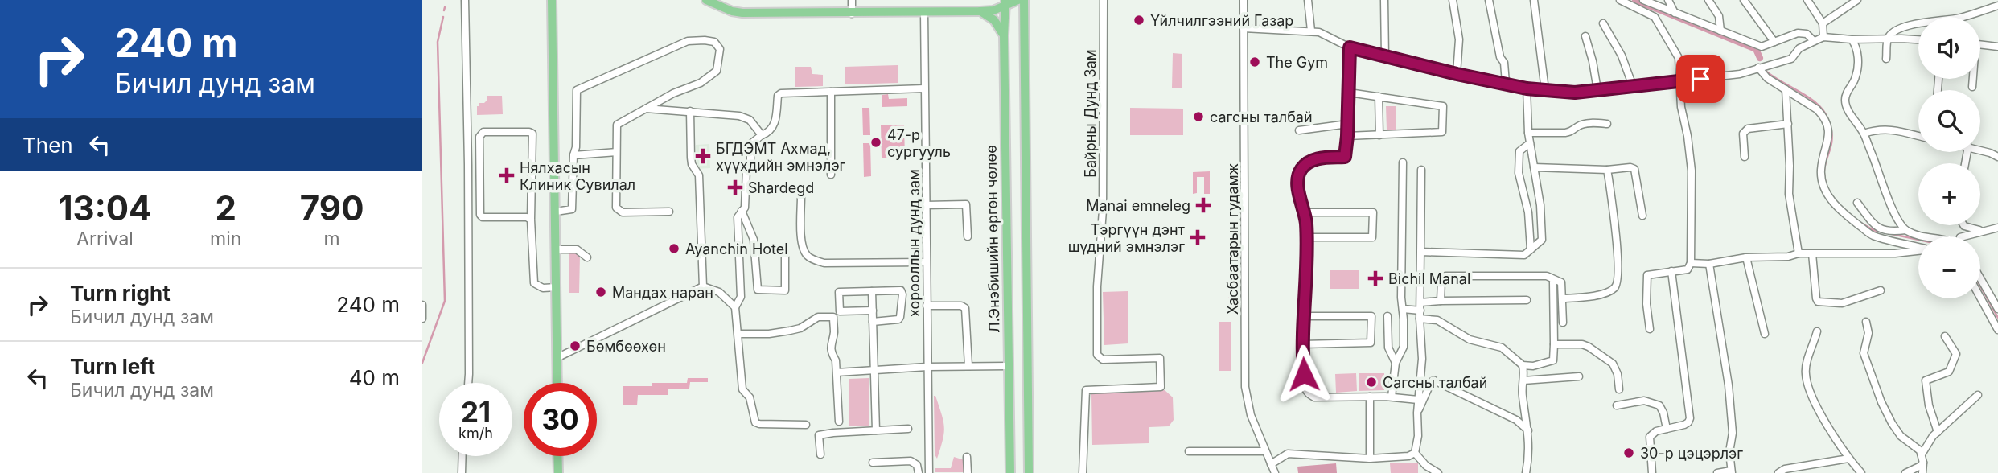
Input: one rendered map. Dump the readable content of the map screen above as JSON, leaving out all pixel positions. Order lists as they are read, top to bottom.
{
  "streets": {
    "main road": ["Л.Энэбишийн өргөн чөлөө"],
    "street": ["Байрны Дунд Зам", "Хасбаатарын гудамж", "хорооллын дунд зам"]
  },
  "places": {
    "other": [
      "Үйлчилгээний Газар",
      "The Gym",
      "сагсны талбай",
      "47-р сургууль",
      "Ayanchin Hotel",
      "Мандах наран",
      "Бөмбөөхөн",
      "Сагсны талбай",
      "30-р цэцэрлэг"
    ],
    "health": [
      "БГДЭМТ Ахмад, хүүхдийн эмнэлэг",
      "Нялхасын Клиник Сувилал",
      "Shardegd",
      "Manai emneleg",
      "Тэргүүн дэнт шүдний эмнэлэг",
      "Bichil Manal"
    ]
  },
  "page": {
    "turn": ["240 m", "Бичил дунд зам"],
    "map_buttons": ["+", "−"],
    "then": "Then",
    "eta": [
      "13:04",
      "Arrival",
      "2",
      "min",
      "790",
      "m"
    ],
    "list": [
      {
        "name": "Turn right",
        "note": "Бичил дунд зам",
        "value": "240 m"
      },
      {
        "name": "Turn left",
        "note": "Бичил дунд зам",
        "value": "40 m"
      }
    ],
    "speed": "21 km/h",
    "limit": "30"
  }
}
